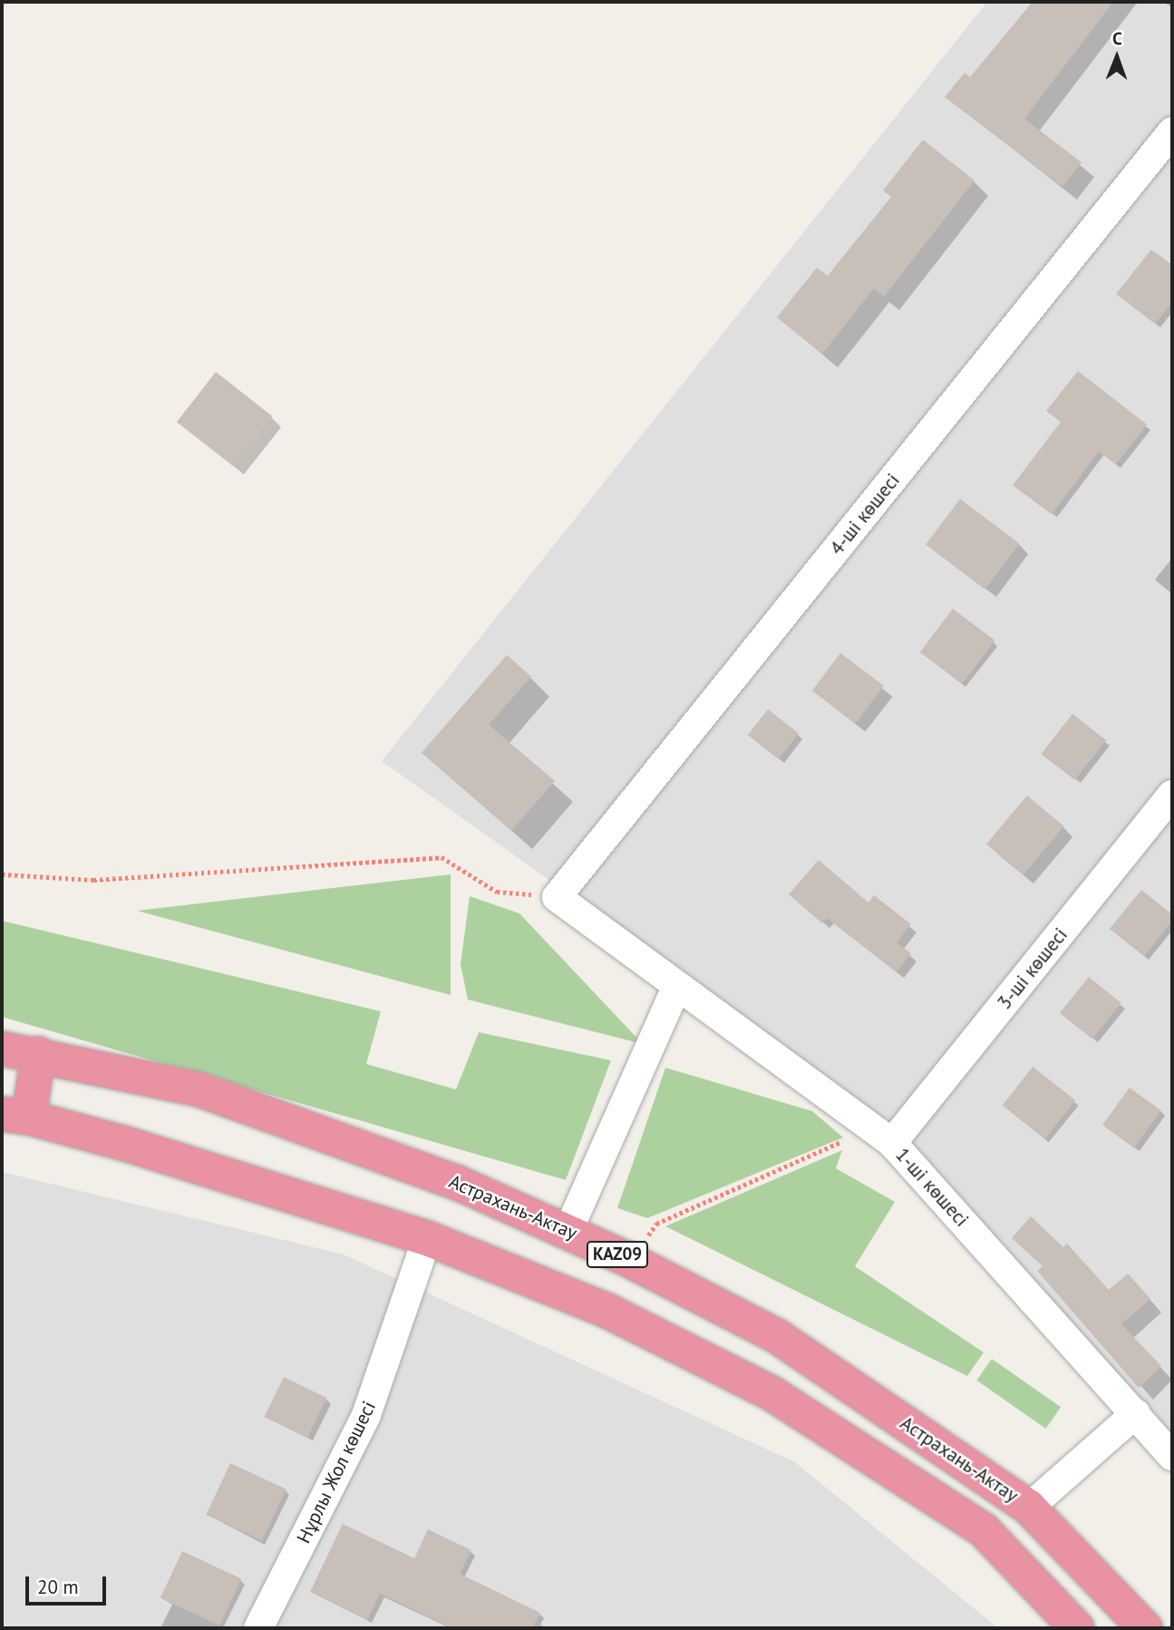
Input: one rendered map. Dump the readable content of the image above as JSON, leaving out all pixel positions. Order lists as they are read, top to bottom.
{
  "streets": {
    "highway": ["Астрахань-Актау", "KAZ09"],
    "street": [
      "4-шi көшесі",
      "3-шi көшесі",
      "1-шi көшесі",
      "Нұрлы Жол көшесі"
    ]
  },
  "crossings": [
    ["4-шi көшесі", "1-шi көшесі"],
    ["3-шi көшесі", "1-шi көшесі"]
  ],
  "scale_bar": "20 m",
  "north": "top"
}
